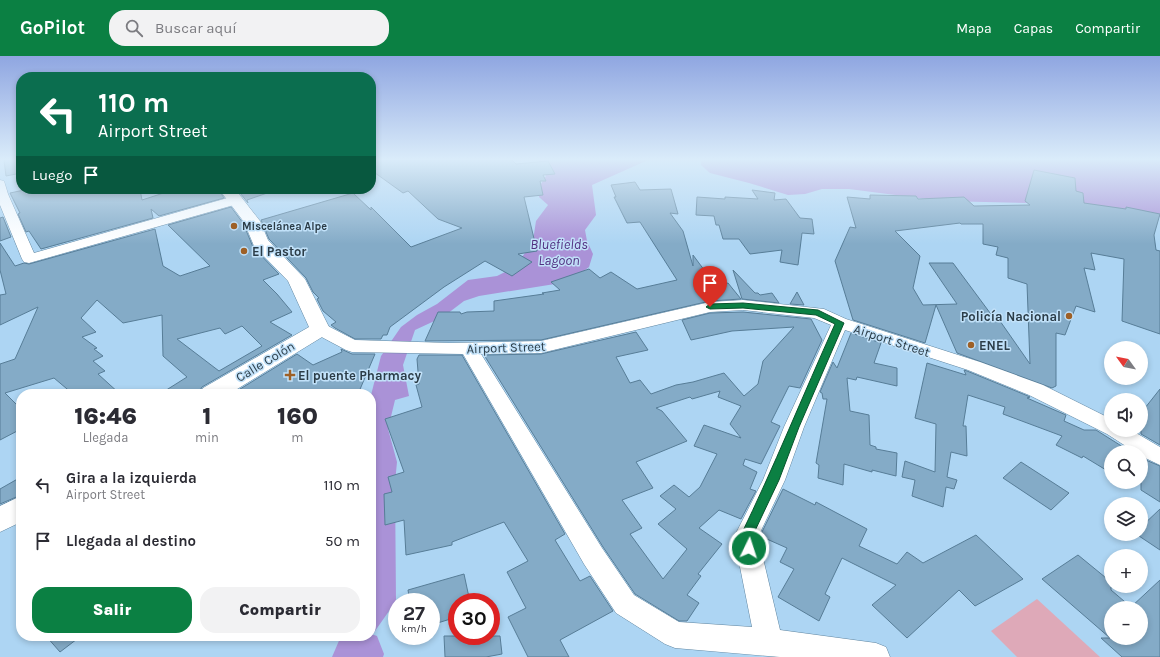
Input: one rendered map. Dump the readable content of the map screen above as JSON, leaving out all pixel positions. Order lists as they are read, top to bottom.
{
  "streets": {
    "street": ["Airport Street", "Calle Colón"]
  },
  "crossings": [
    ["Airport Street", "Calle Colón"]
  ],
  "water": ["Bluefields Lagoon"],
  "places": {
    "other": [
      "Miscelánea Alpe",
      "El Pastor",
      "Policía Nacional",
      "ENEL"
    ],
    "health": ["El puente Pharmacy"]
  },
  "north": "top left",
  "page": {
    "header": "GoPilot",
    "search": "Buscar aquí",
    "nav": ["Mapa", "Capas", "Compartir"],
    "turn": ["110 m", "Airport Street"],
    "then": "Luego",
    "map_buttons": ["+", "−"],
    "eta": [
      "16:46",
      "Llegada",
      "1",
      "min",
      "160",
      "m"
    ],
    "list": [
      {
        "name": "Gira a la izquierda",
        "note": "Airport Street",
        "value": "110 m"
      },
      {
        "name": "Llegada al destino",
        "value": "50 m"
      }
    ],
    "buttons": ["Salir", "Compartir"],
    "speed": "27 km/h",
    "limit": "30"
  }
}
